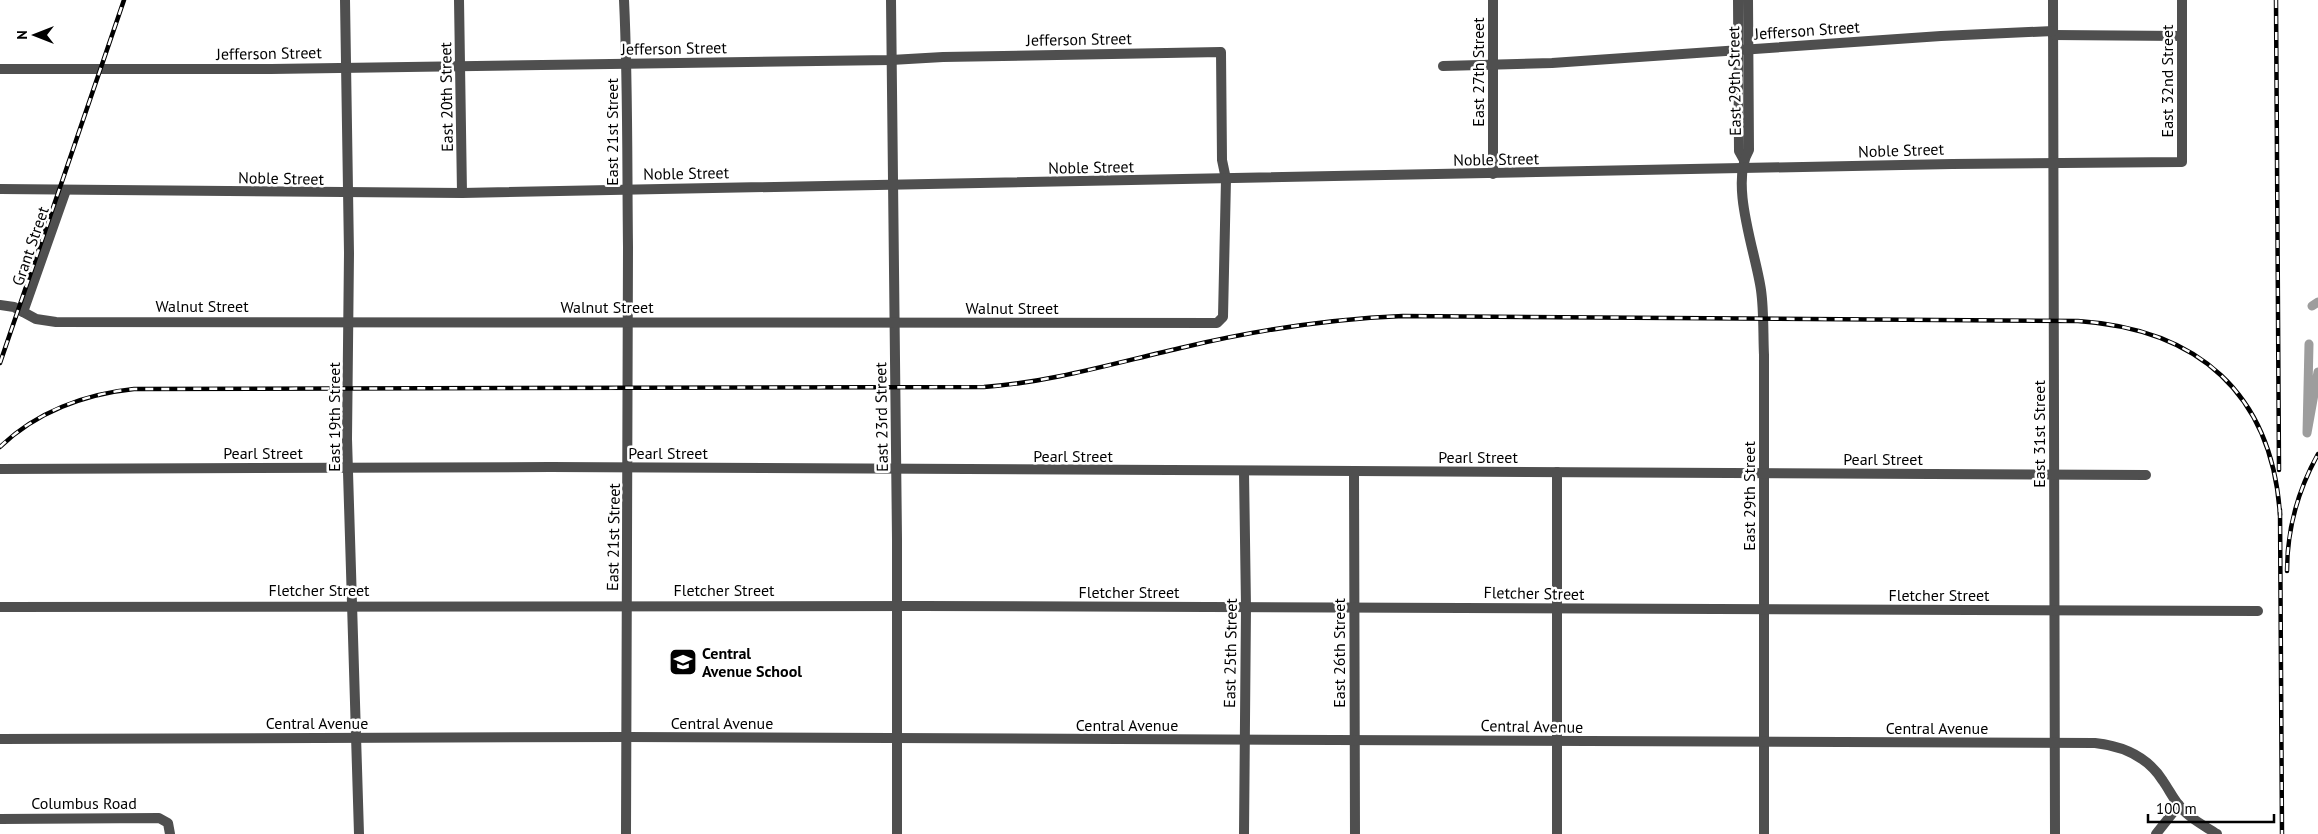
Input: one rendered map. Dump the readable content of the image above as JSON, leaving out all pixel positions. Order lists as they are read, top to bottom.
{
  "streets": {
    "street": [
      "Jefferson Street",
      "East 27th Street",
      "East 29th Street",
      "East 32nd Street",
      "East 20th Street",
      "East 21st Street",
      "Noble Street",
      "Grant Street",
      "Walnut Street",
      "East 19th Street",
      "East 23rd Street",
      "East 31st Street",
      "Pearl Street",
      "Fletcher Street",
      "East 25th Street",
      "East 26th Street",
      "Central Avenue",
      "Columbus Road"
    ]
  },
  "crossings": [
    ["Jefferson Street", "East 27th Street"],
    ["Jefferson Street", "East 29th Street"],
    ["Jefferson Street", "East 32nd Street"],
    ["Jefferson Street", "East 20th Street"],
    ["Jefferson Street", "East 21st Street"],
    ["Jefferson Street", "Noble Street"],
    ["Jefferson Street", "Walnut Street"],
    ["Jefferson Street", "East 19th Street"],
    ["Jefferson Street", "East 23rd Street"],
    ["Jefferson Street", "East 31st Street"],
    ["East 27th Street", "Noble Street"],
    ["East 29th Street", "Noble Street"],
    ["East 29th Street", "Pearl Street"],
    ["East 29th Street", "Fletcher Street"],
    ["East 29th Street", "Central Avenue"],
    ["East 32nd Street", "Noble Street"],
    ["East 20th Street", "Noble Street"],
    ["East 21st Street", "Noble Street"],
    ["East 21st Street", "Walnut Street"],
    ["East 21st Street", "Pearl Street"],
    ["East 21st Street", "Fletcher Street"],
    ["East 21st Street", "Central Avenue"],
    ["Noble Street", "Grant Street"],
    ["Noble Street", "Walnut Street"],
    ["Noble Street", "East 19th Street"],
    ["Noble Street", "East 23rd Street"],
    ["Noble Street", "East 31st Street"],
    ["Grant Street", "Walnut Street"],
    ["Walnut Street", "East 19th Street"],
    ["Walnut Street", "East 23rd Street"],
    ["East 19th Street", "Pearl Street"],
    ["East 19th Street", "Fletcher Street"],
    ["East 19th Street", "Central Avenue"],
    ["East 23rd Street", "Pearl Street"],
    ["East 23rd Street", "Fletcher Street"],
    ["East 23rd Street", "Central Avenue"],
    ["East 31st Street", "Pearl Street"],
    ["East 31st Street", "Fletcher Street"],
    ["East 31st Street", "Central Avenue"],
    ["Pearl Street", "East 25th Street"],
    ["Pearl Street", "East 26th Street"],
    ["Fletcher Street", "East 25th Street"],
    ["Fletcher Street", "East 26th Street"],
    ["East 25th Street", "Central Avenue"],
    ["East 26th Street", "Central Avenue"]
  ],
  "places": {
    "school or university": ["Central Avenue School"]
  },
  "scale_bar": "100 m",
  "north": "left"
}
